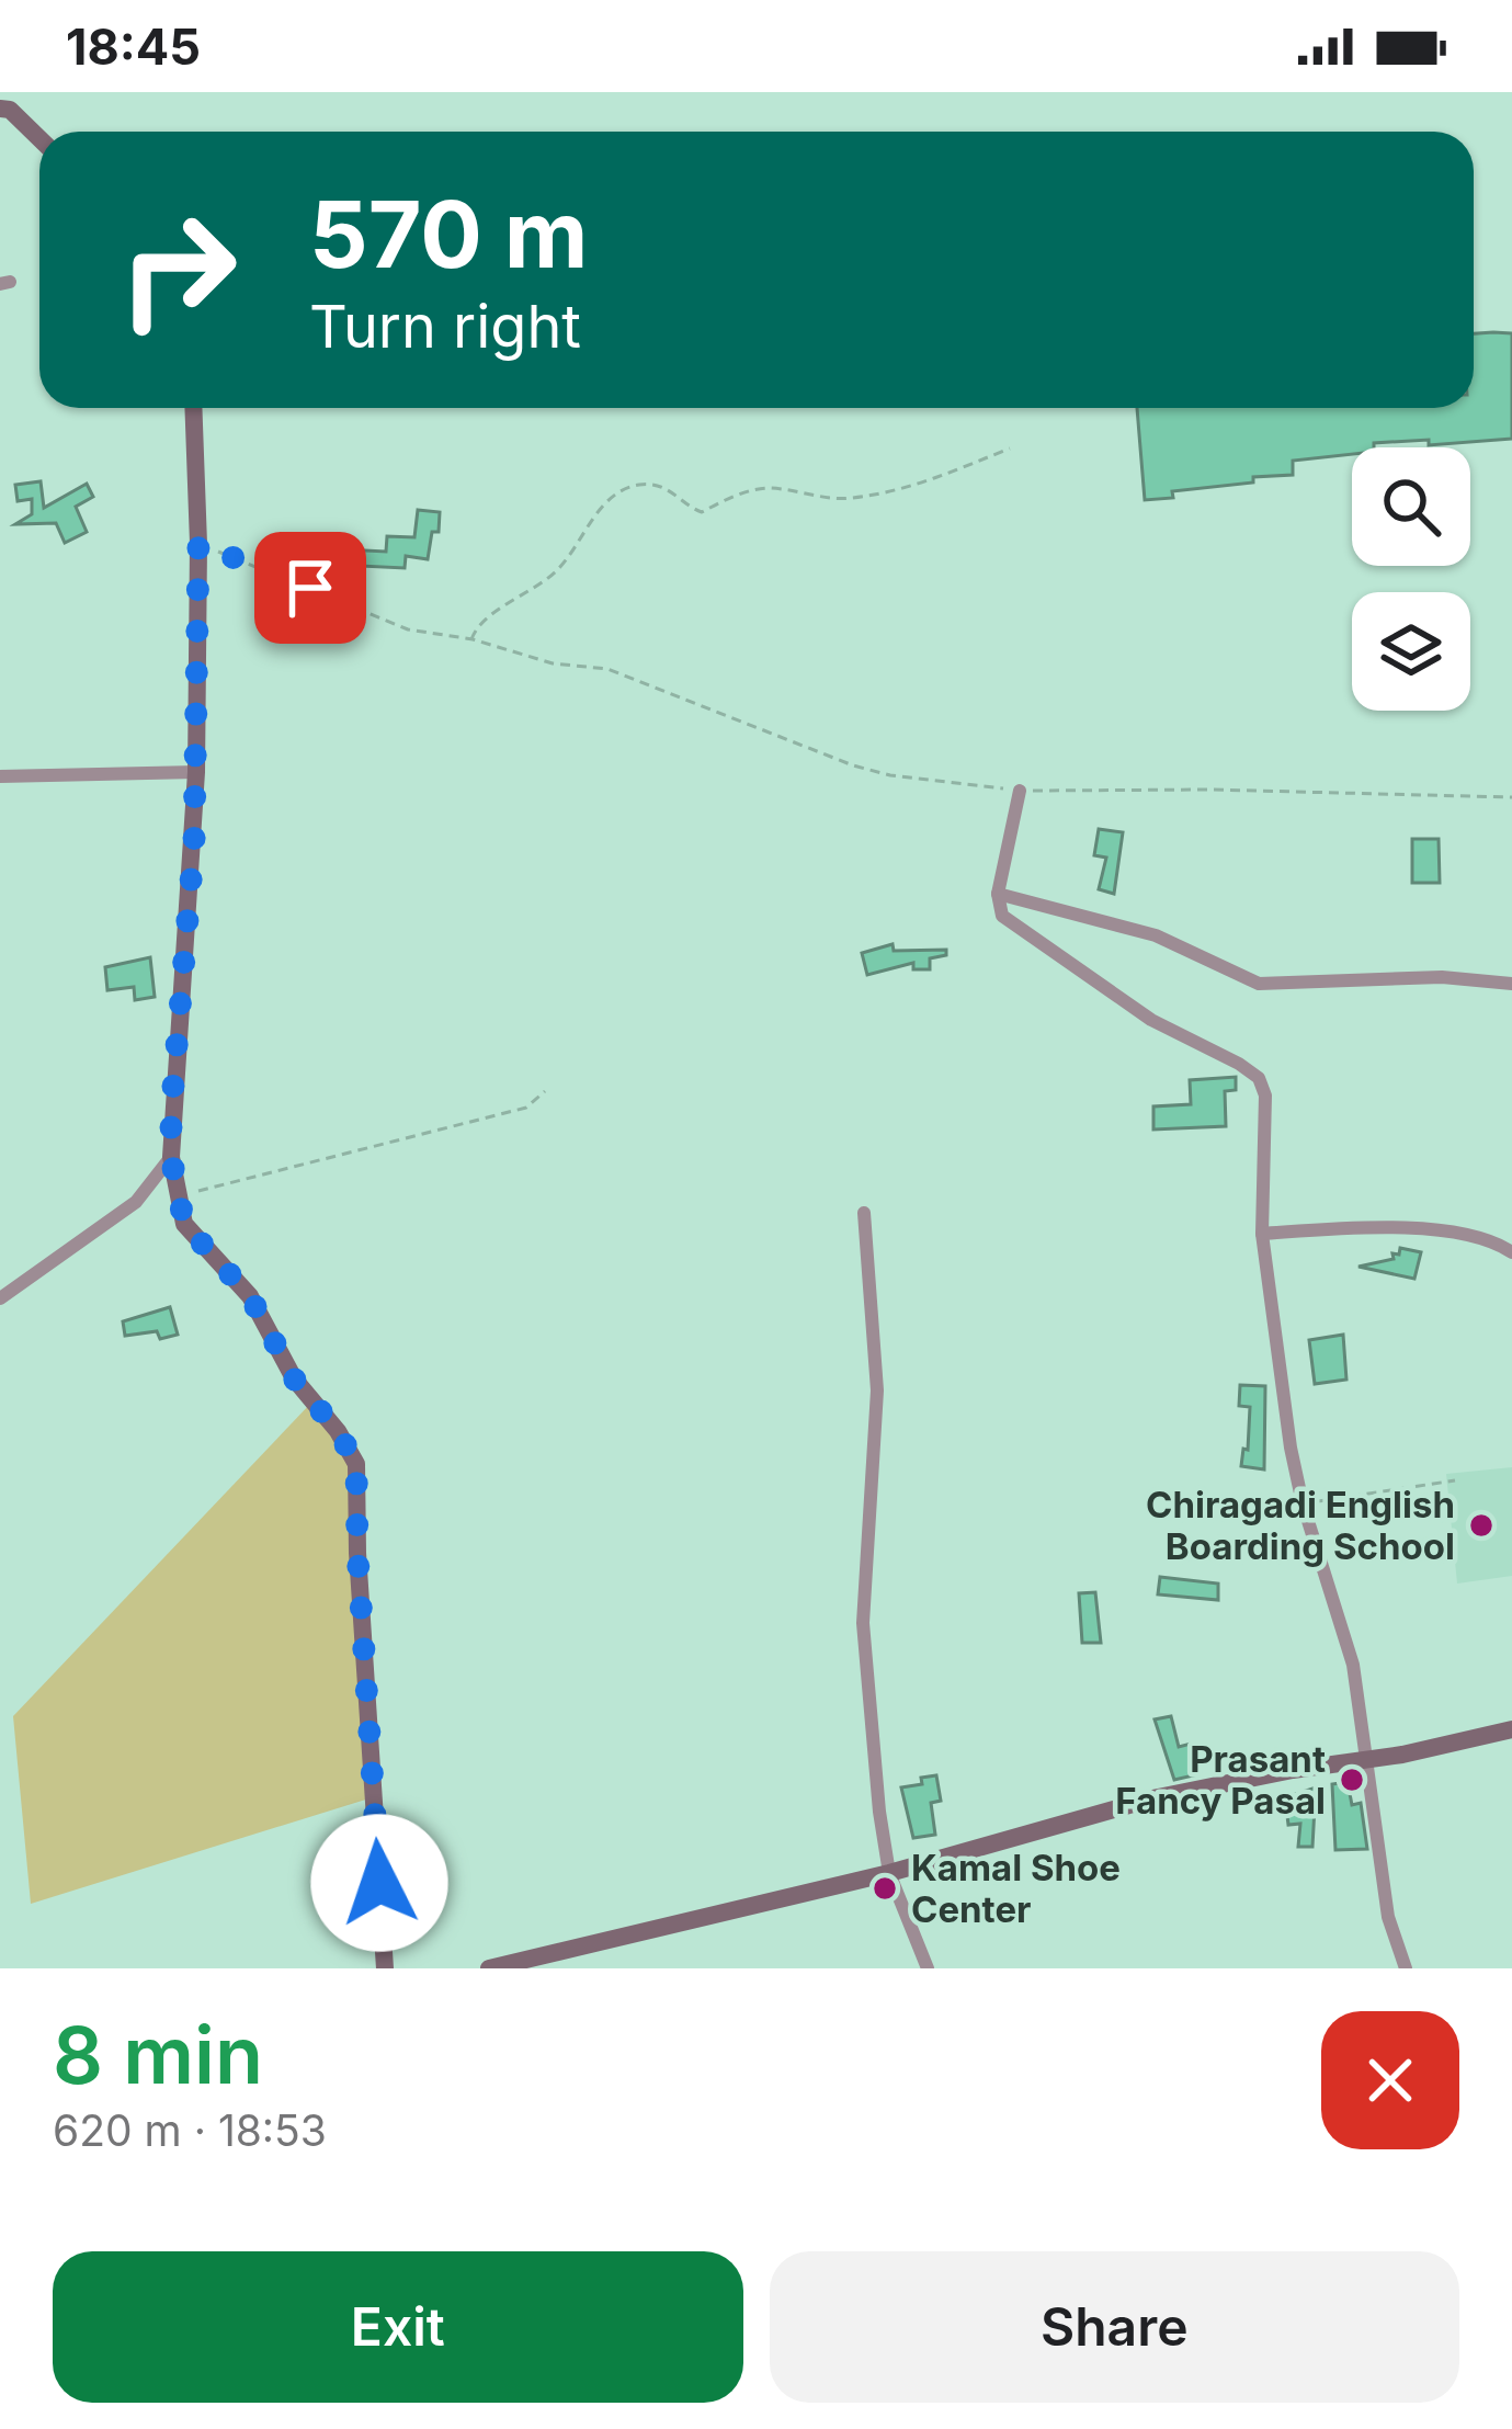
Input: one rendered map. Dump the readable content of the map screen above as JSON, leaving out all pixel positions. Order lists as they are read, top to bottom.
{
  "places": ["Chiragadi English Boarding School", "Prasant Fancy Pasal", "Kamal Shoe Center"],
  "page": {
    "status": "18:45",
    "turn": ["570 m", "Turn right"],
    "heading": ["8 min", "620 m · 18:53"],
    "buttons": ["Exit", "Share"]
  }
}
